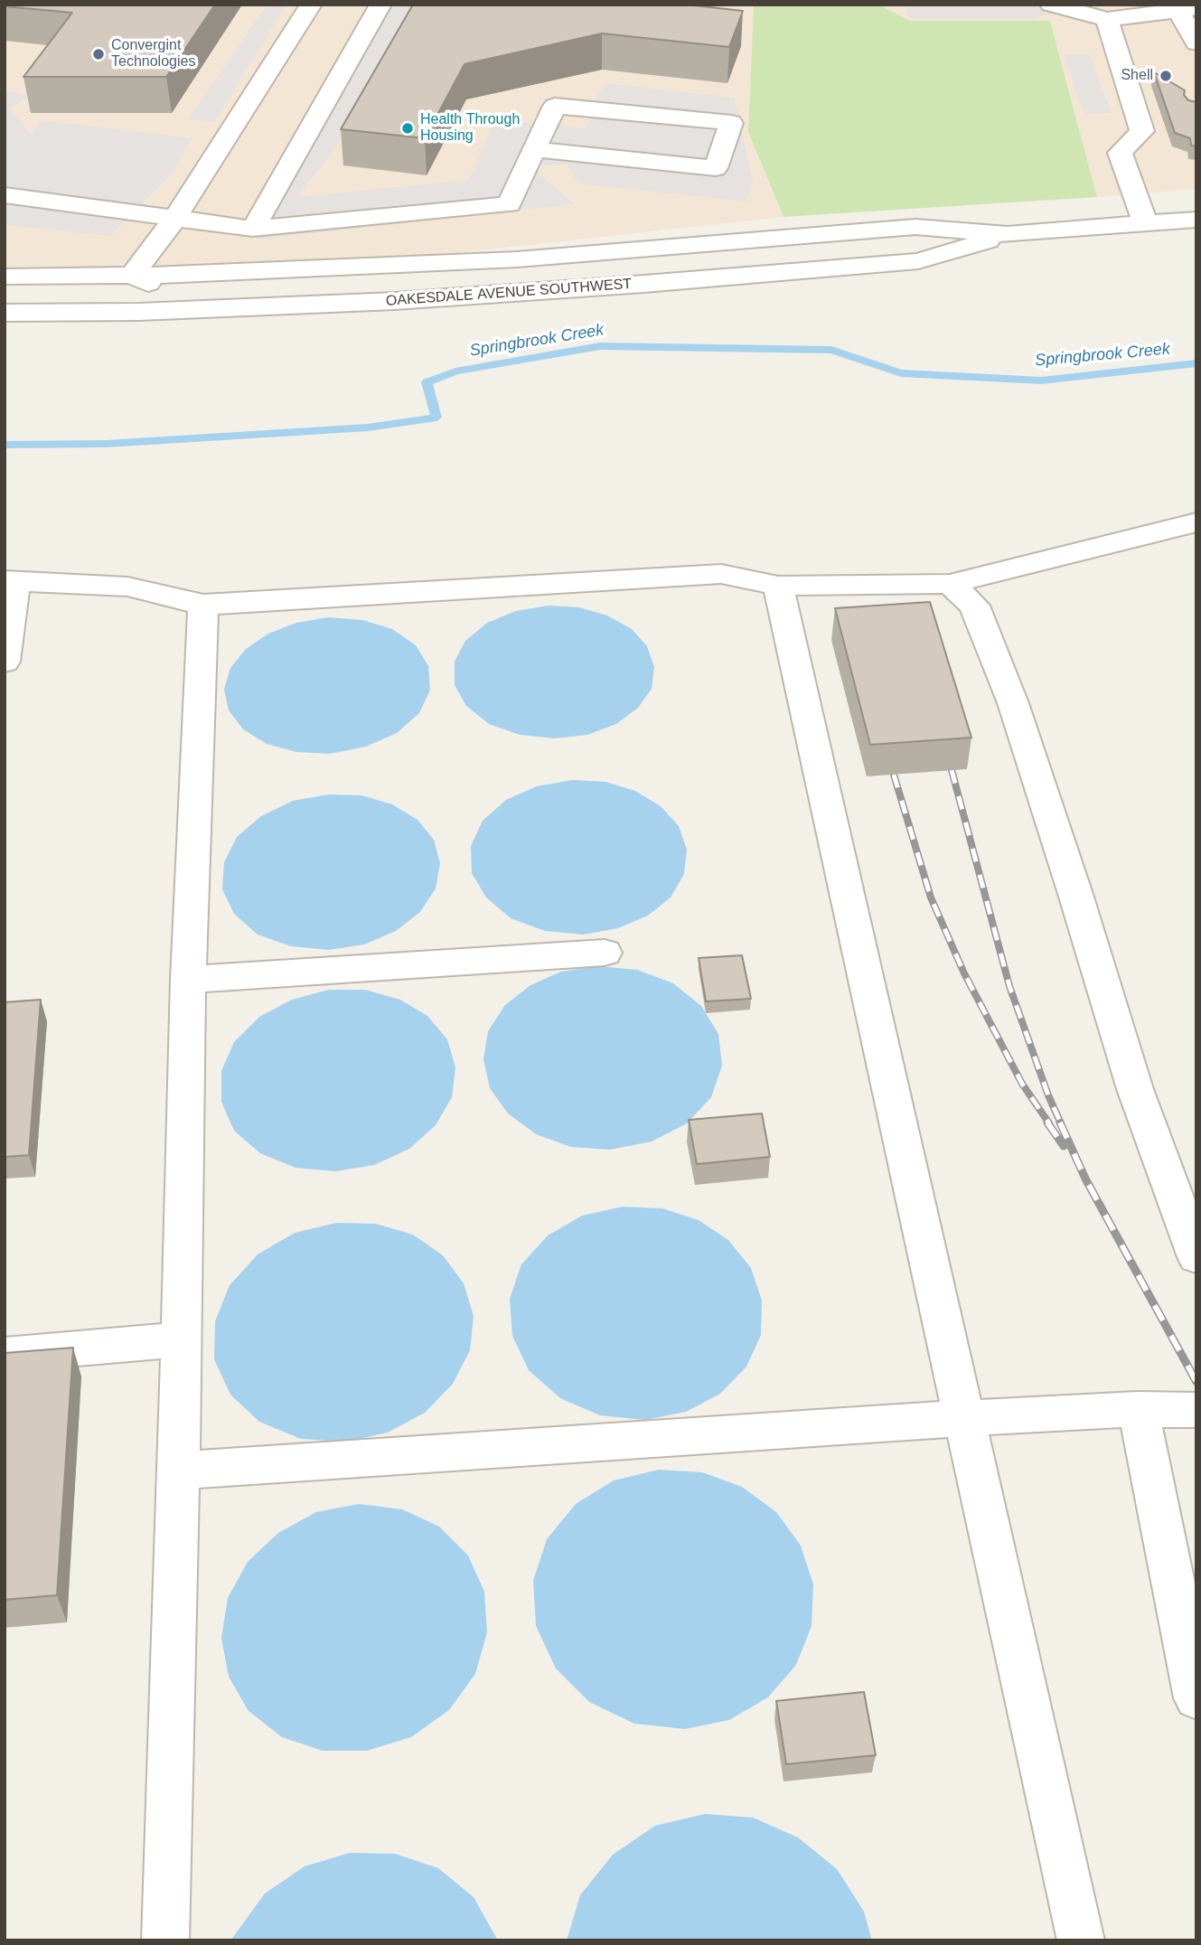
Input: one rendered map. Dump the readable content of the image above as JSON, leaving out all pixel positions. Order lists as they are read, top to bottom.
{
  "streets": {
    "street": ["OAKESDALE AVENUE SOUTHWEST"]
  },
  "water": ["Springbrook Creek"],
  "places": ["Convergint Technologies", "Shell", "Health Through Housing"]
}
